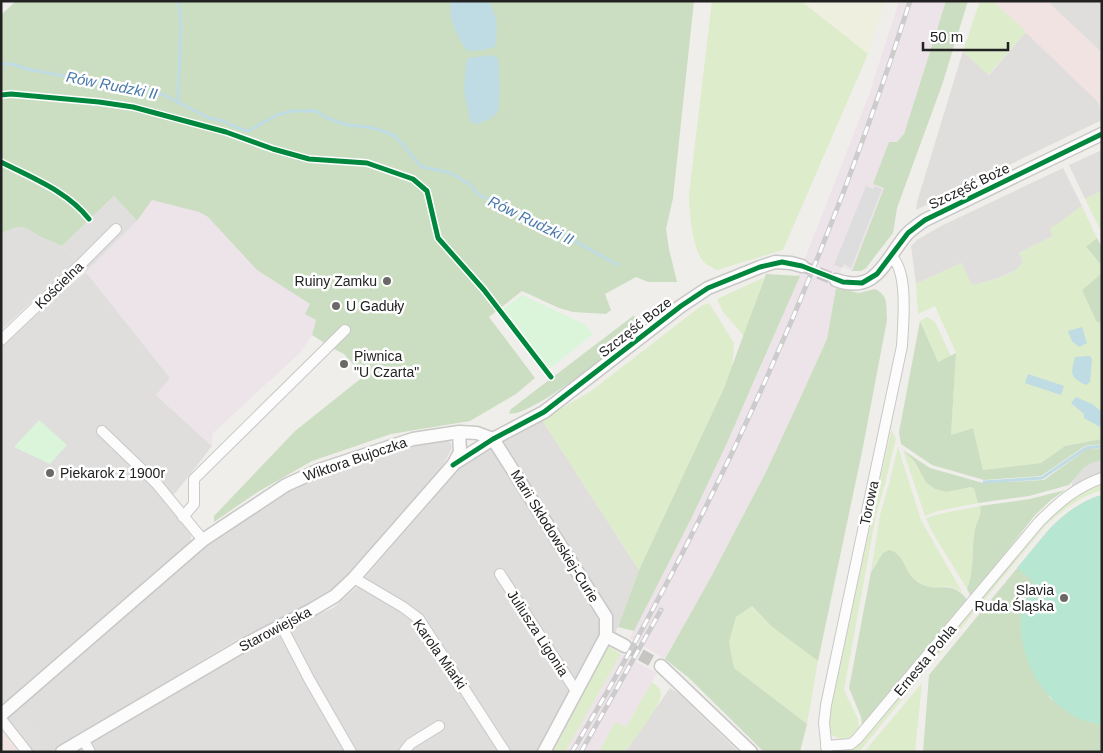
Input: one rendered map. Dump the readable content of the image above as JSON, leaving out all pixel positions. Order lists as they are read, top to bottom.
{
  "streets": {
    "street": [
      "Szczęść Boże",
      "Kościelna",
      "Szczęść Boze",
      "Wiktora Bujoczka",
      "Torowa",
      "Marii Skłodowskiej-Curie",
      "Starowiejska",
      "Juliusza Ligonia",
      "Karola Miarki",
      "Ernesta Pohla"
    ]
  },
  "crossings": [
    ["Szczęść Boże", "Torowa"],
    ["Szczęść Boze", "Wiktora Bujoczka"],
    ["Szczęść Boze", "Marii Skłodowskiej-Curie"],
    ["Szczęść Boze", "Starowiejska"],
    ["Wiktora Bujoczka", "Marii Skłodowskiej-Curie"],
    ["Wiktora Bujoczka", "Starowiejska"],
    ["Torowa", "Ernesta Pohla"],
    ["Marii Skłodowskiej-Curie", "Starowiejska"],
    ["Starowiejska", "Karola Miarki"]
  ],
  "water": ["Rów Rudzki II"],
  "places": [
    "Ruiny Zamku",
    "U Gaduły",
    "Piwnica \"U Czarta\"",
    "Piekarok z 1900r",
    "Slavia Ruda Śląska"
  ],
  "scale_bar": "50 m"
}
